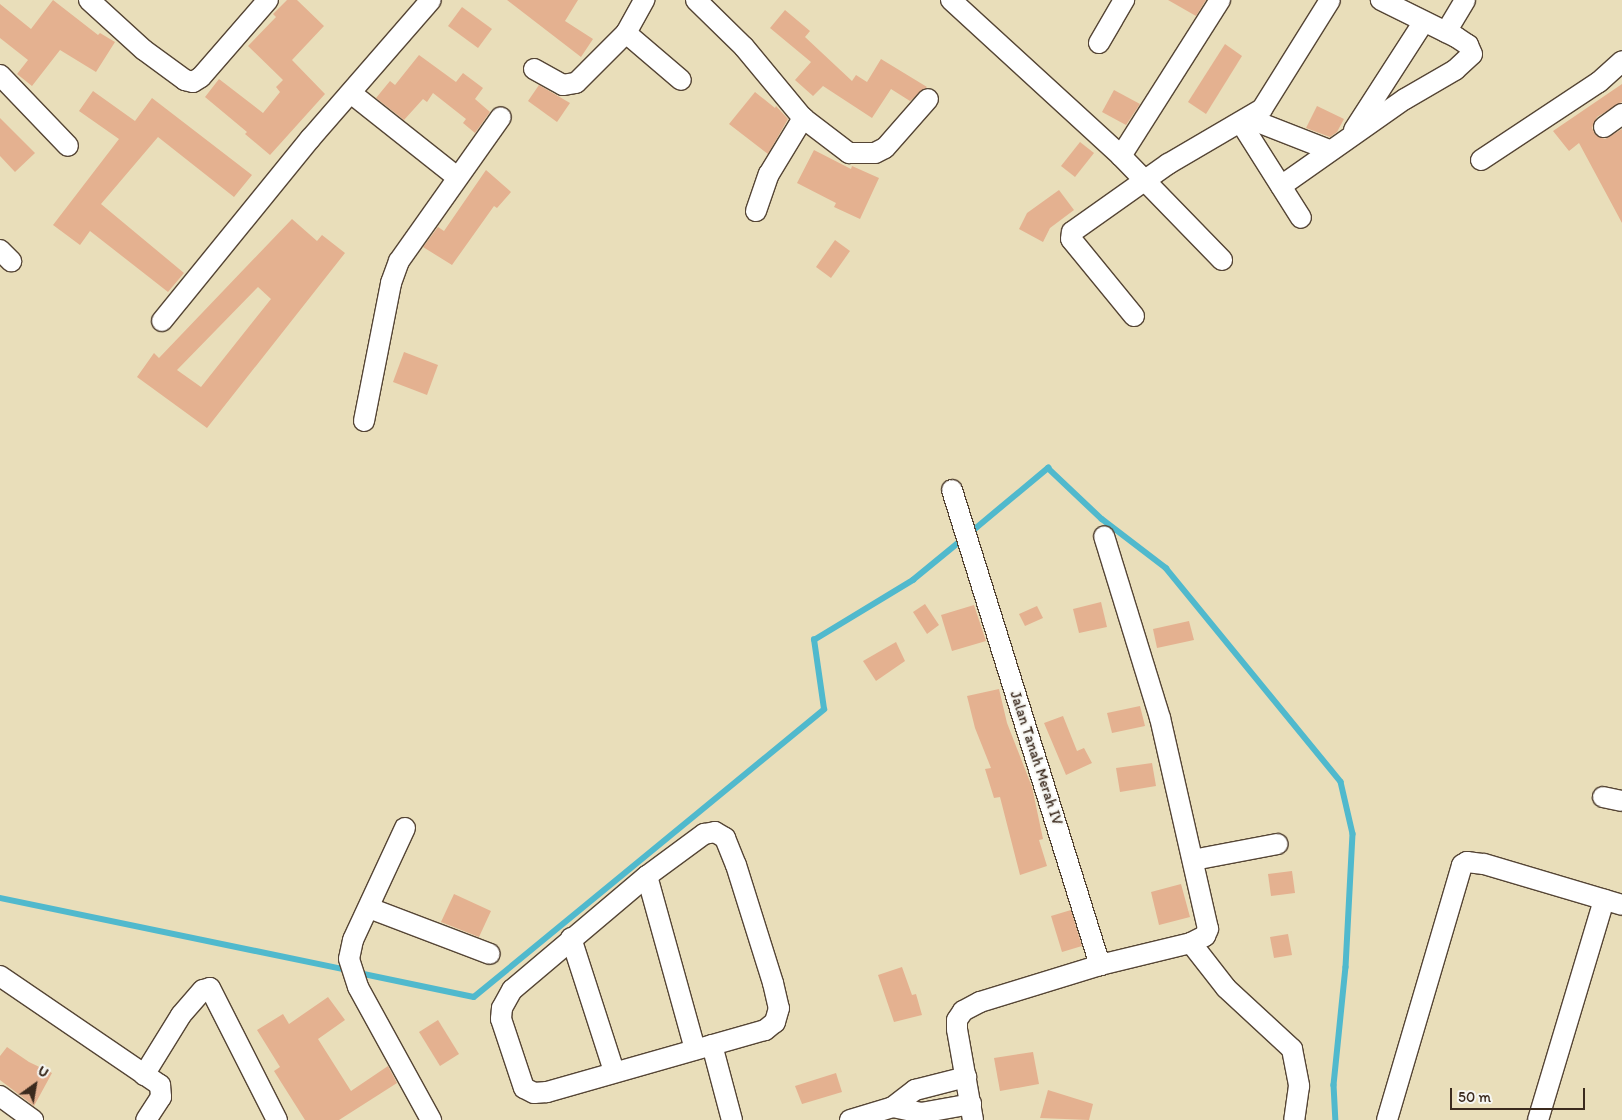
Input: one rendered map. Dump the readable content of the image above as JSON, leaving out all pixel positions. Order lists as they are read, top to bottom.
{
  "streets": {
    "street": ["Jalan Tanah Merah IV"]
  },
  "scale_bar": "50 m",
  "north": "top right"
}
